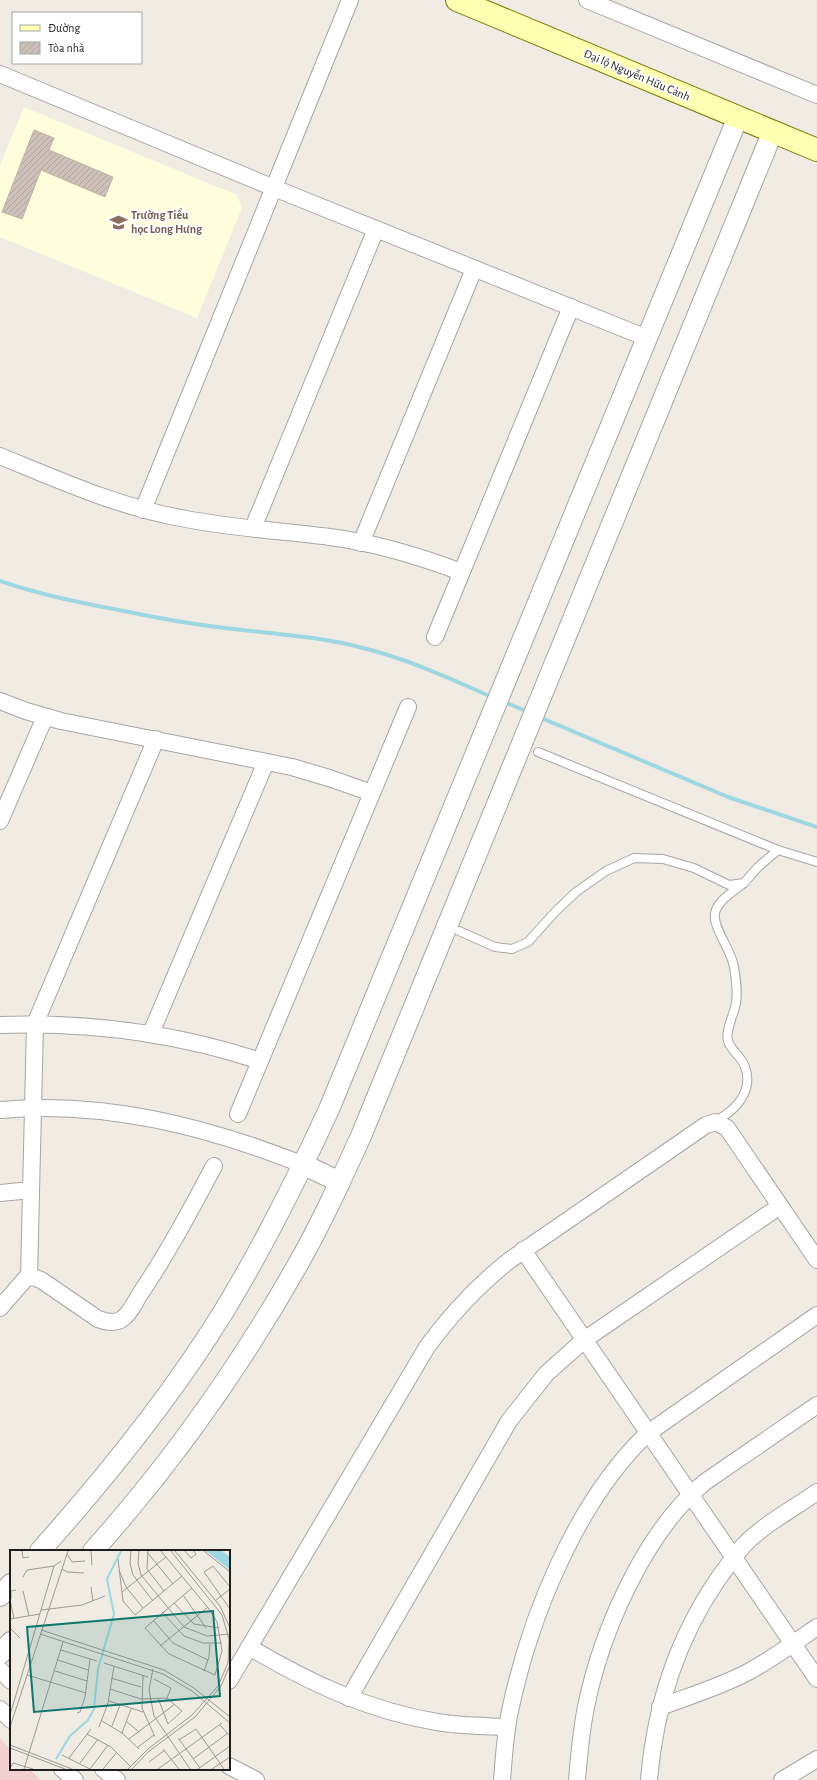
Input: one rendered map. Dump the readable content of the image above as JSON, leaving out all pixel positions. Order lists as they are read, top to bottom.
{
  "streets": {
    "main road": ["Đại lộ Nguyễn Hữu Cảnh"]
  },
  "places": {
    "school or university": ["Trường Tiểu học Long Hưng"]
  },
  "legend": ["Đường", "Tòa nhà"]
}
